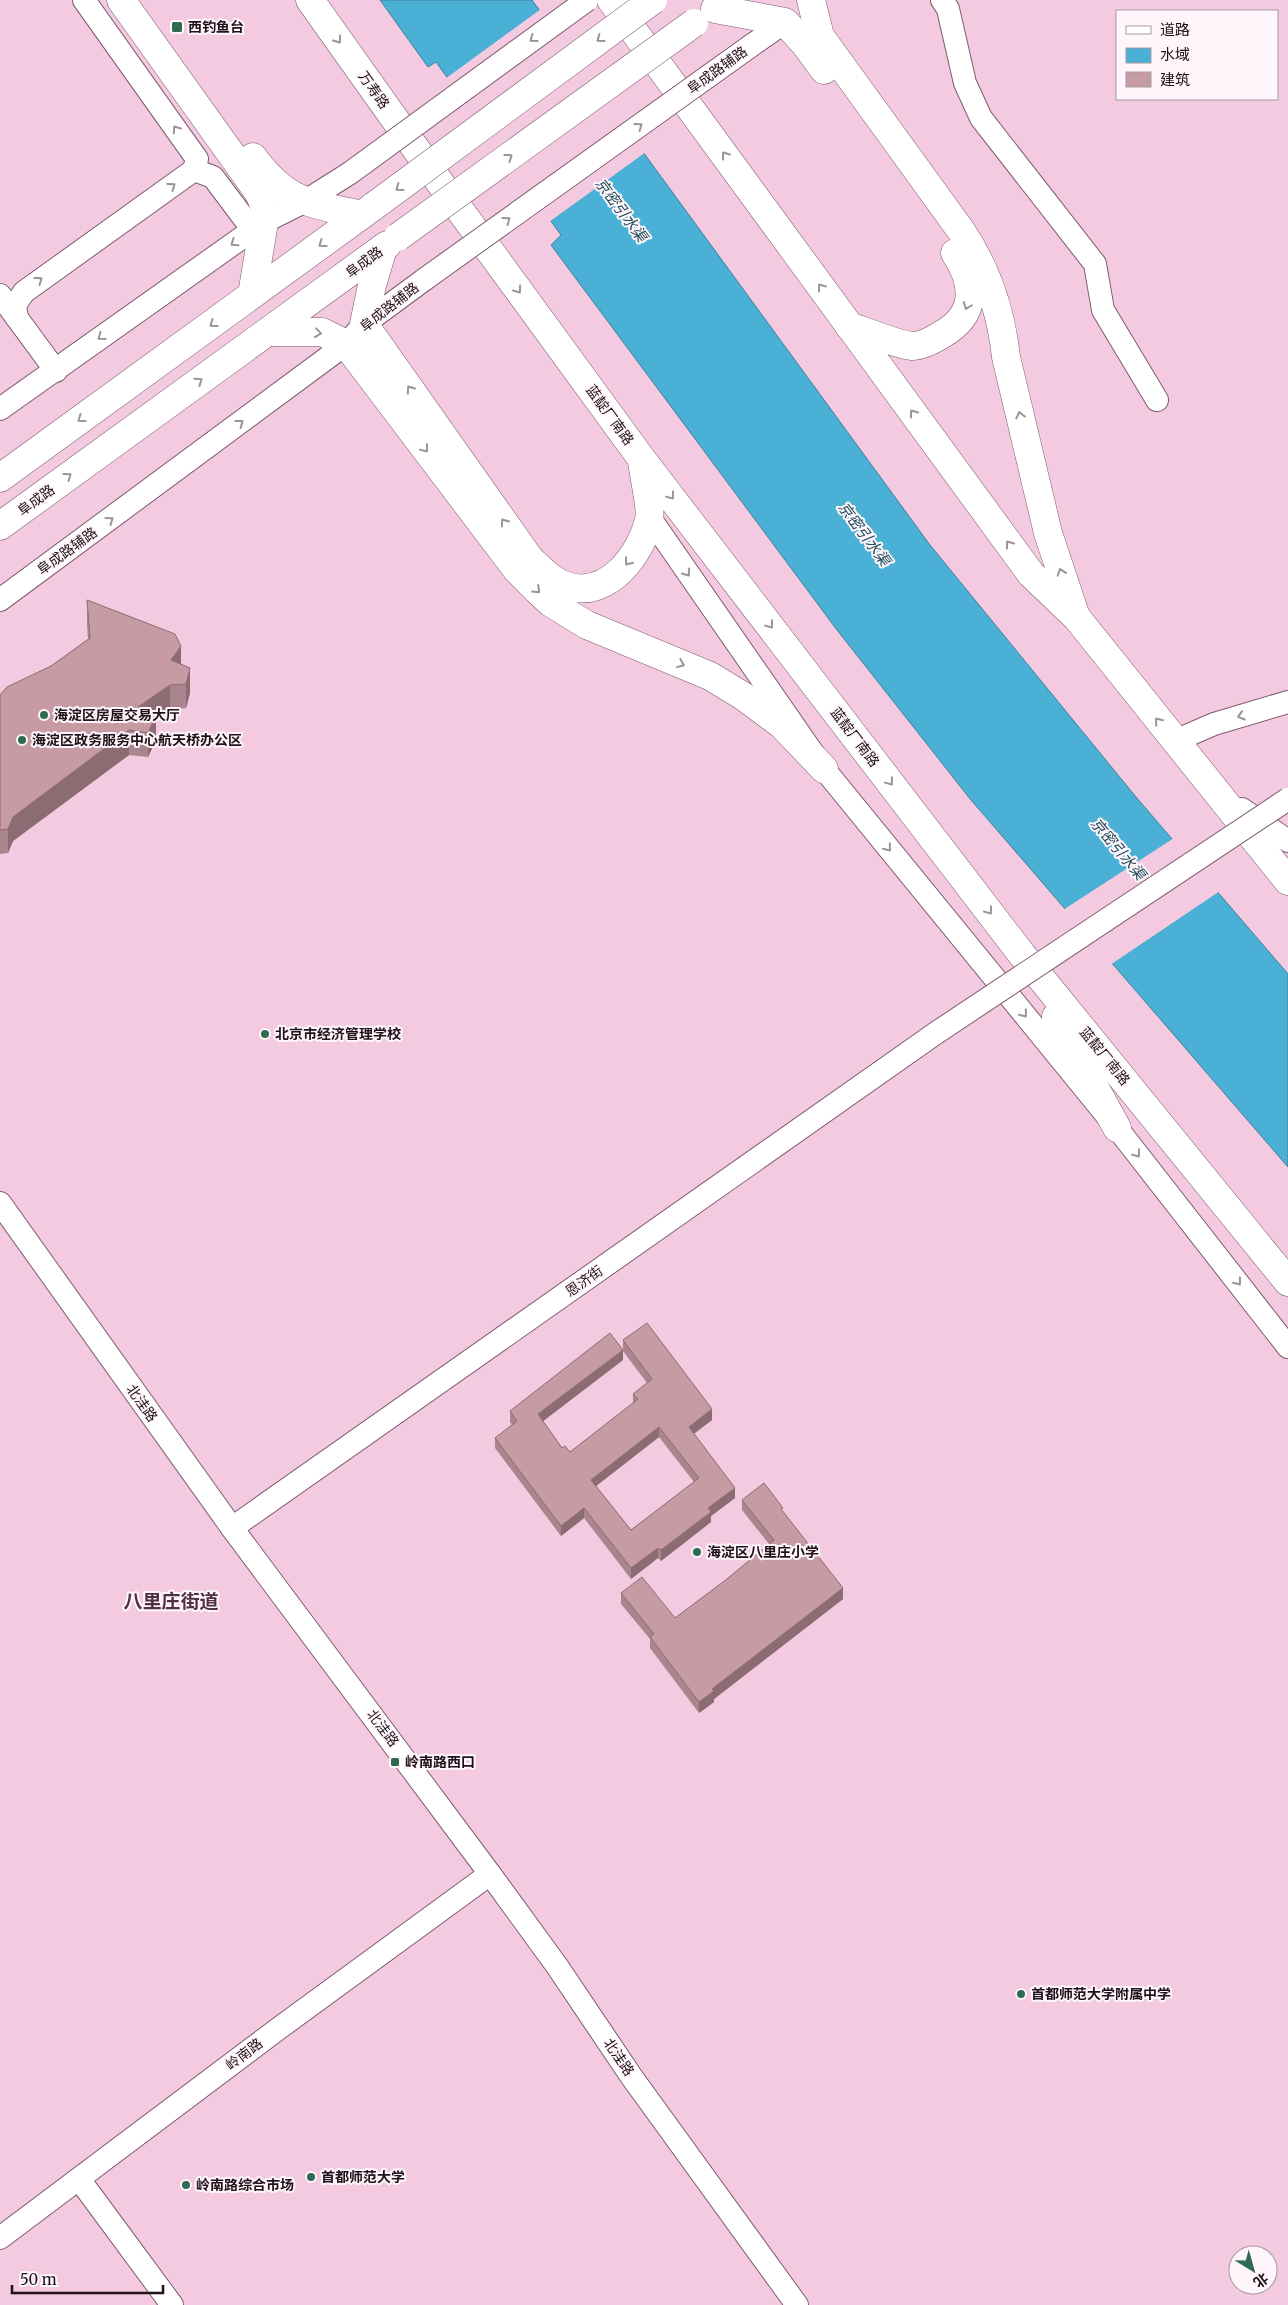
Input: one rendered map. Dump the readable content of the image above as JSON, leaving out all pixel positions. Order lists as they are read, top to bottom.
{
  "streets": {
    "highway": ["万寿路", "阜成路", "蓝靛厂南路"],
    "street": [
      "阜成路辅路",
      "恩济街",
      "北洼路",
      "岭南路"
    ]
  },
  "crossings": [
    ["万寿路", "蓝靛厂南路"],
    ["恩济街", "北洼路"],
    ["北洼路", "岭南路"]
  ],
  "districts": ["八里庄街道"],
  "water": ["京密引水渠"],
  "places": {
    "transit": ["西钓鱼台", "岭南路西口"],
    "other": [
      "海淀区房屋交易大厅",
      "海淀区政务服务中心航天桥办公区",
      "北京市经济管理学校",
      "海淀区八里庄小学",
      "首都师范大学附属中学",
      "首都师范大学",
      "岭南路综合市场"
    ]
  },
  "legend": ["道路", "水域", "建筑"],
  "scale_bar": "50 m",
  "north": "bottom right"
}
